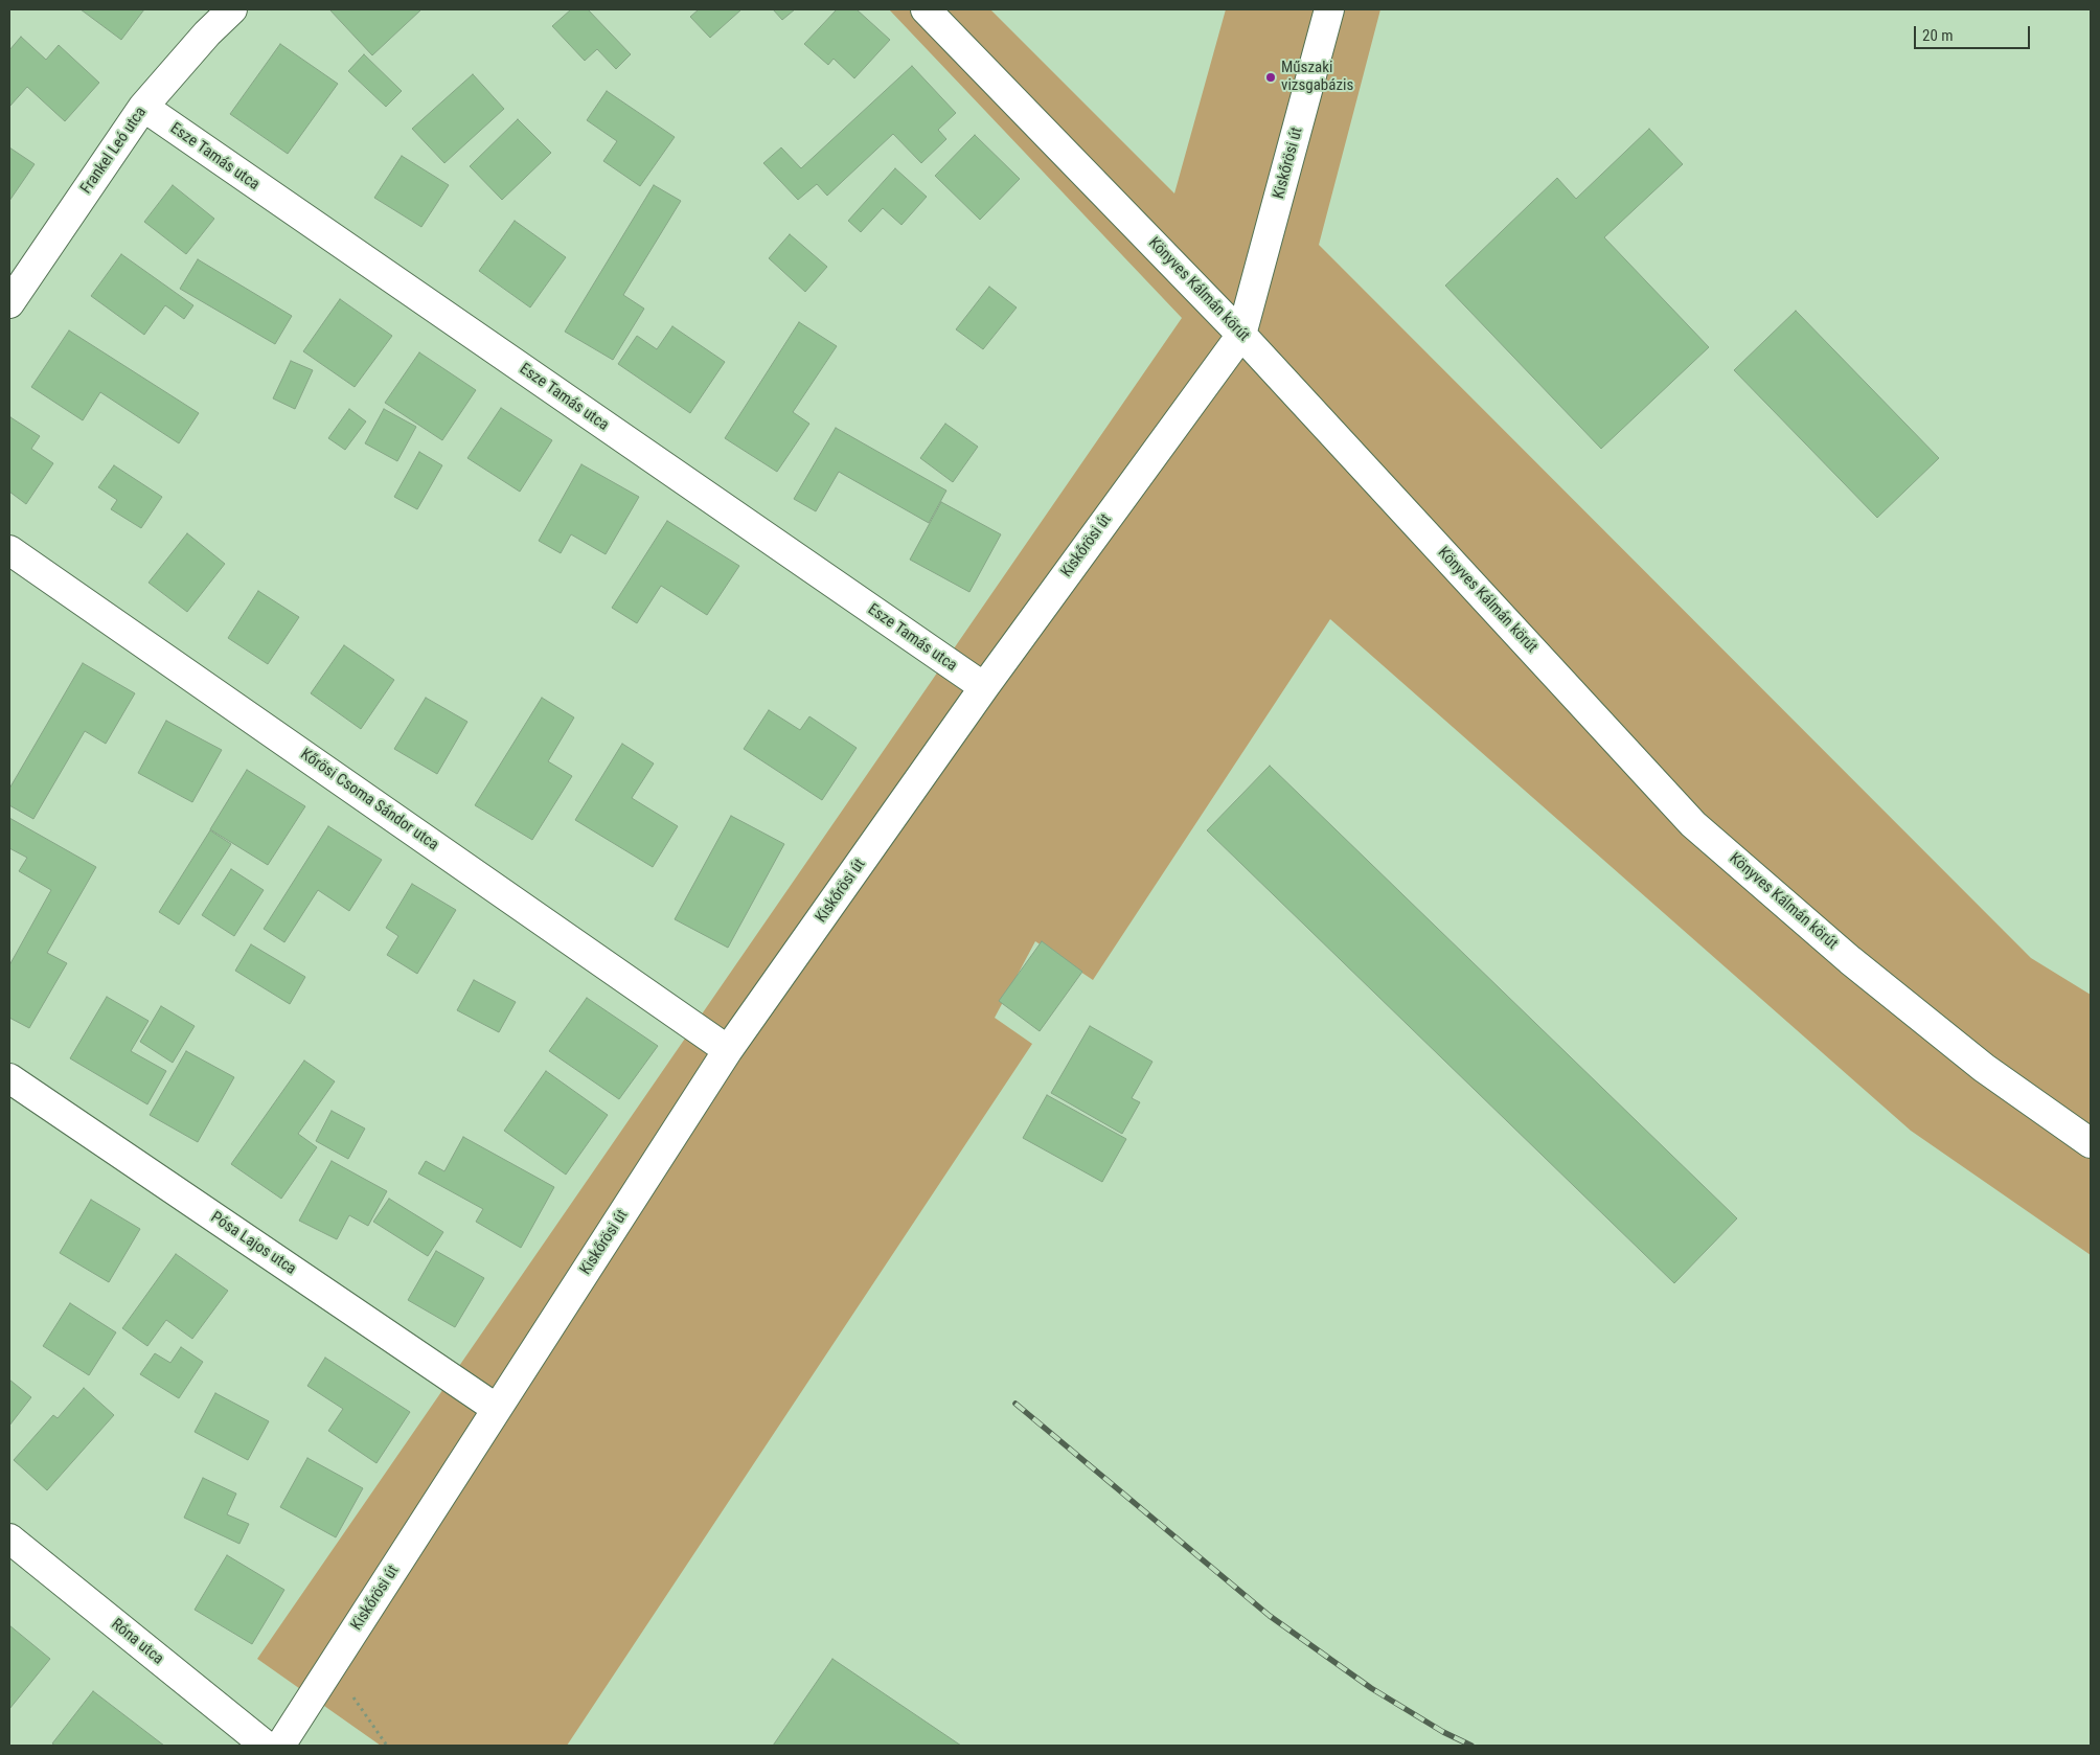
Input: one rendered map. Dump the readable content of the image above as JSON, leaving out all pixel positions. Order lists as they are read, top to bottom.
{
  "streets": {
    "street": [
      "Frankel Leó utca",
      "Esze Tamás utca",
      "Kiskőrösi út",
      "Könyves Kálmán körút",
      "Kőrösi Csoma Sándor utca",
      "Pósa Lajos utca",
      "Róna utca"
    ]
  },
  "crossings": [
    ["Frankel Leó utca", "Esze Tamás utca"],
    ["Esze Tamás utca", "Kiskőrösi út"],
    ["Kiskőrösi út", "Könyves Kálmán körút"],
    ["Kiskőrösi út", "Kőrösi Csoma Sándor utca"],
    ["Kiskőrösi út", "Pósa Lajos utca"]
  ],
  "places": ["Műszaki vizsgabázis"],
  "scale_bar": "20 m"
}
